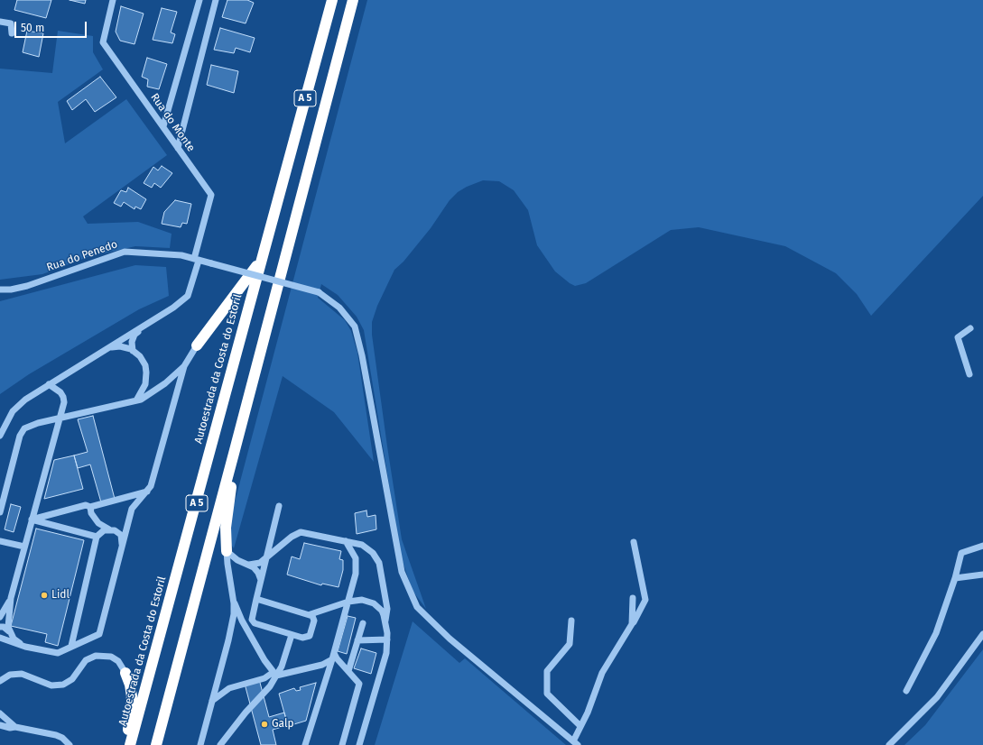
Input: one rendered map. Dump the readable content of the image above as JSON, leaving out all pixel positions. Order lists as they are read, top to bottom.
{
  "streets": {
    "highway": ["A 5", "Autoestrada da Costa do Estoril"],
    "street": ["Rua do Monte", "Rua do Penedo"]
  },
  "crossings": [
    ["Rua do Monte", "Rua do Penedo"]
  ],
  "places": ["Lidl", "Galp"],
  "scale_bar": "50 m"
}
